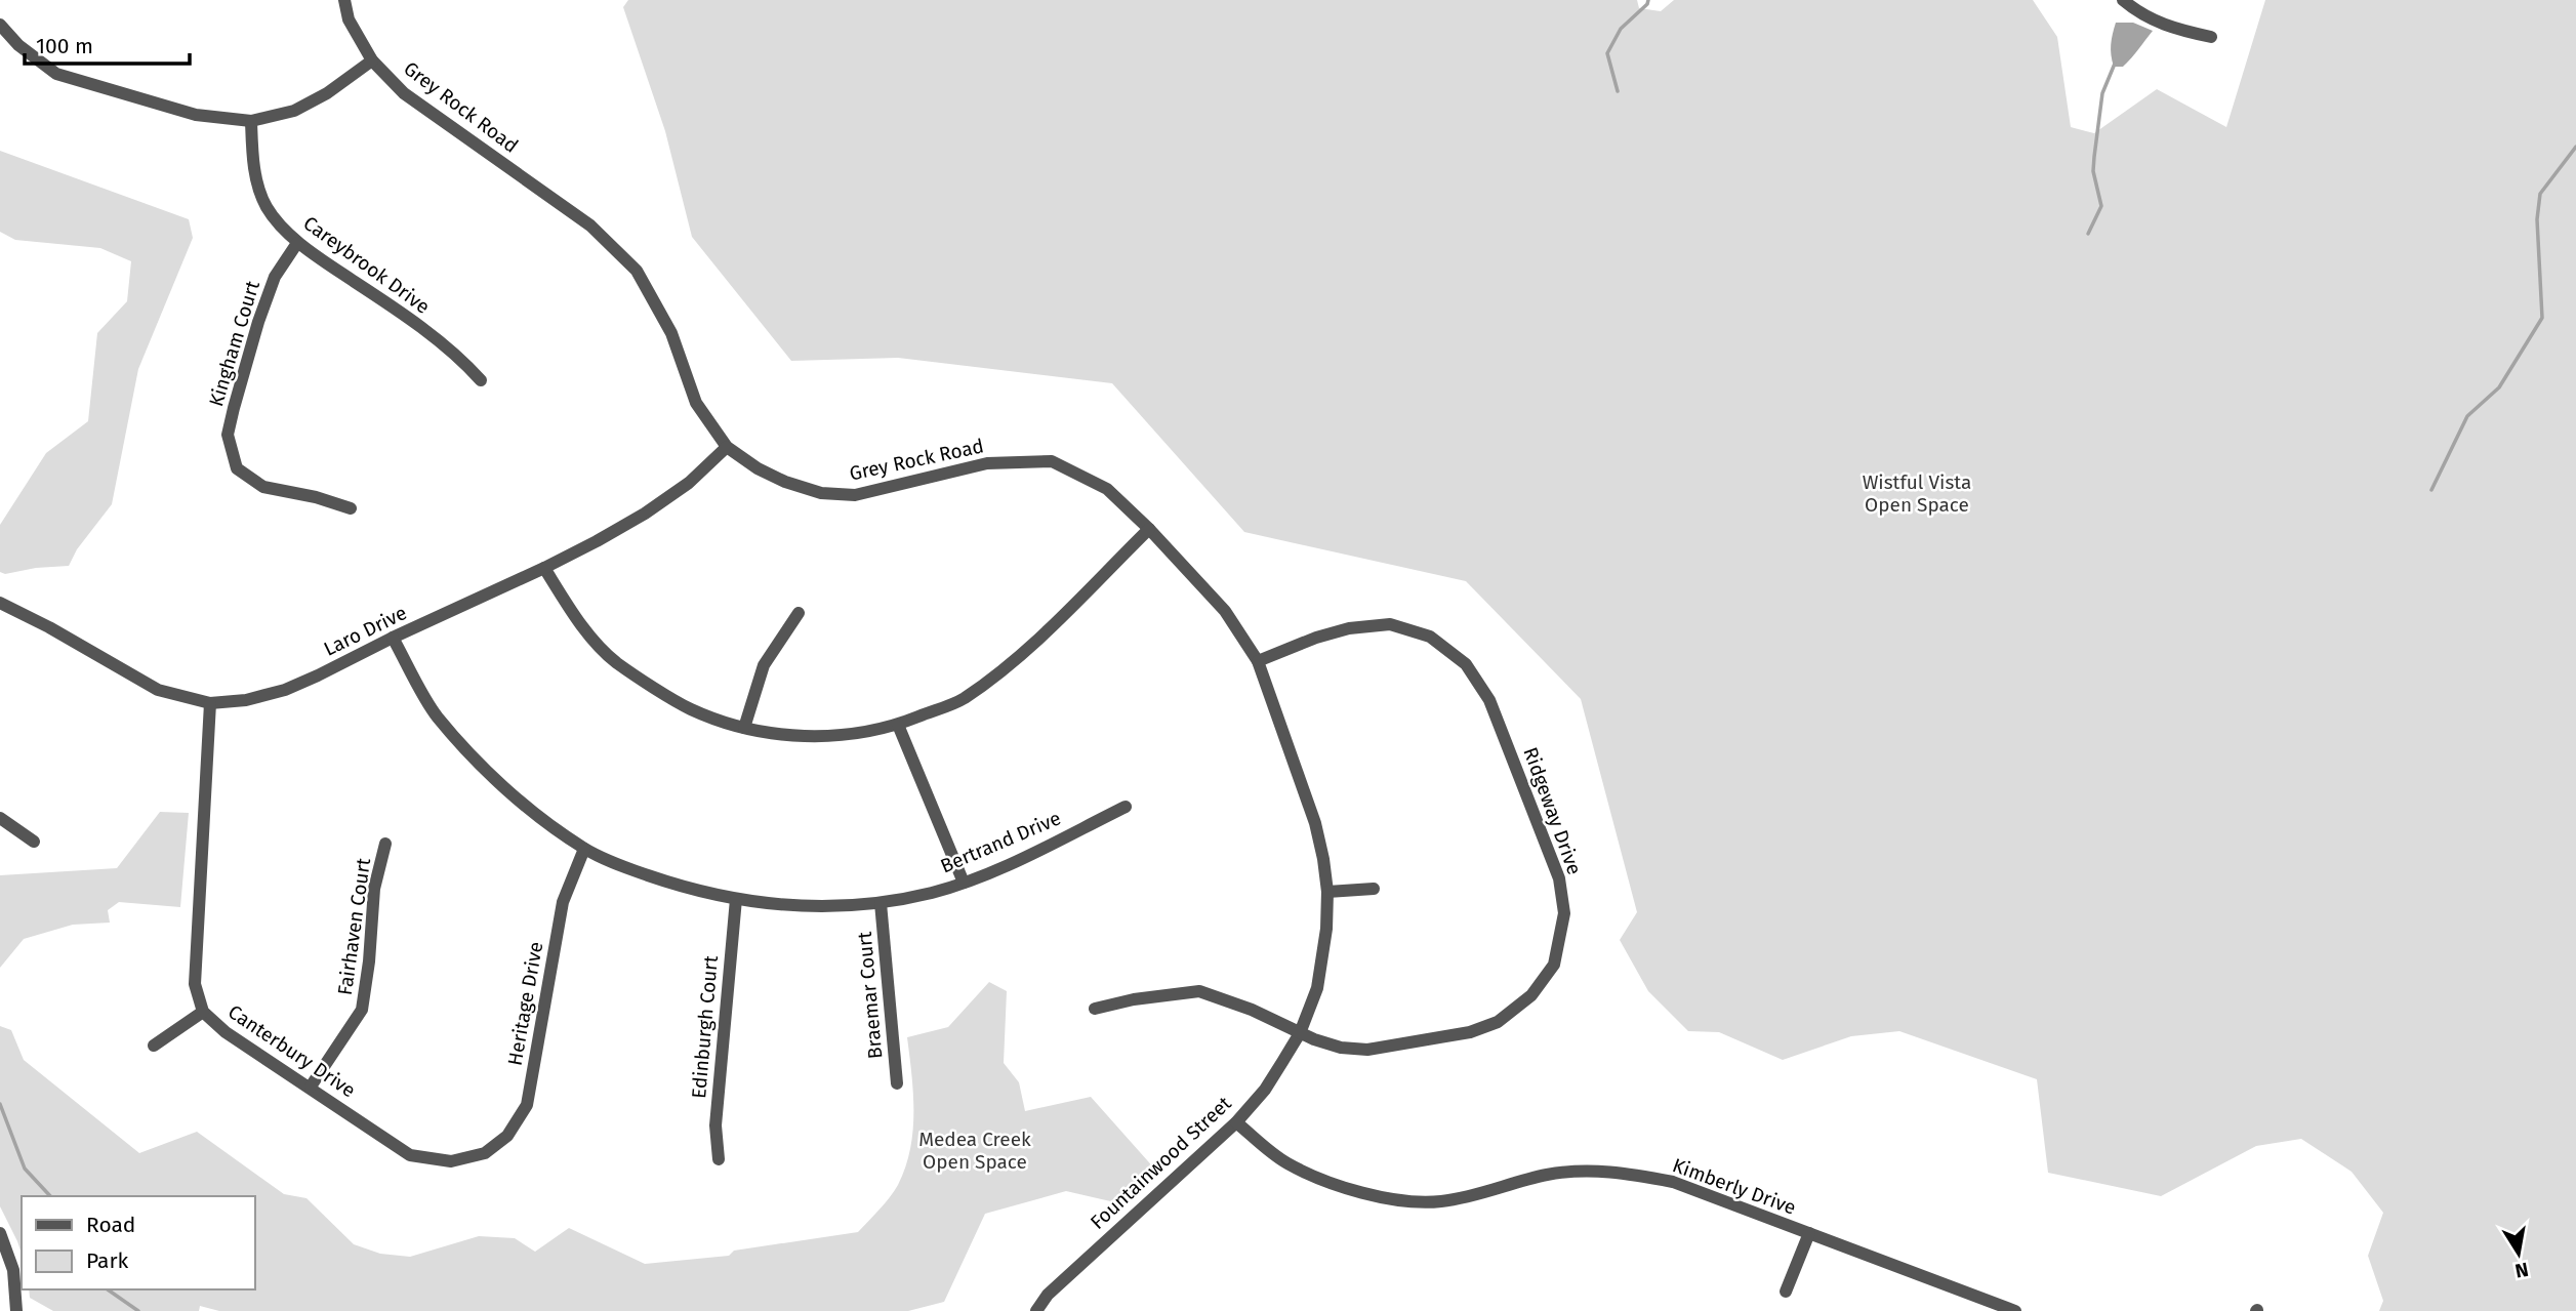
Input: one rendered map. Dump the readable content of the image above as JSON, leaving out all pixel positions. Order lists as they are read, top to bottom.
{
  "streets": {
    "street": [
      "Grey Rock Road",
      "Careybrook Drive",
      "Kingham Court",
      "Laro Drive",
      "Ridgeway Drive",
      "Bertrand Drive",
      "Fairhaven Court",
      "Braemar Court",
      "Heritage Drive",
      "Edinburgh Court",
      "Canterbury Drive",
      "Fountainwood Street",
      "Kimberly Drive"
    ]
  },
  "crossings": [
    ["Grey Rock Road", "Laro Drive"],
    ["Grey Rock Road", "Ridgeway Drive"],
    ["Grey Rock Road", "Fountainwood Street"],
    ["Careybrook Drive", "Kingham Court"],
    ["Laro Drive", "Bertrand Drive"],
    ["Laro Drive", "Canterbury Drive"],
    ["Ridgeway Drive", "Fountainwood Street"],
    ["Bertrand Drive", "Braemar Court"],
    ["Bertrand Drive", "Heritage Drive"],
    ["Bertrand Drive", "Edinburgh Court"],
    ["Fairhaven Court", "Canterbury Drive"],
    ["Heritage Drive", "Canterbury Drive"],
    ["Fountainwood Street", "Kimberly Drive"]
  ],
  "parks": ["Wistful Vista Open Space", "Medea Creek Open Space"],
  "legend": ["Road", "Park"],
  "scale_bar": "100 m",
  "north": "bottom"
}
